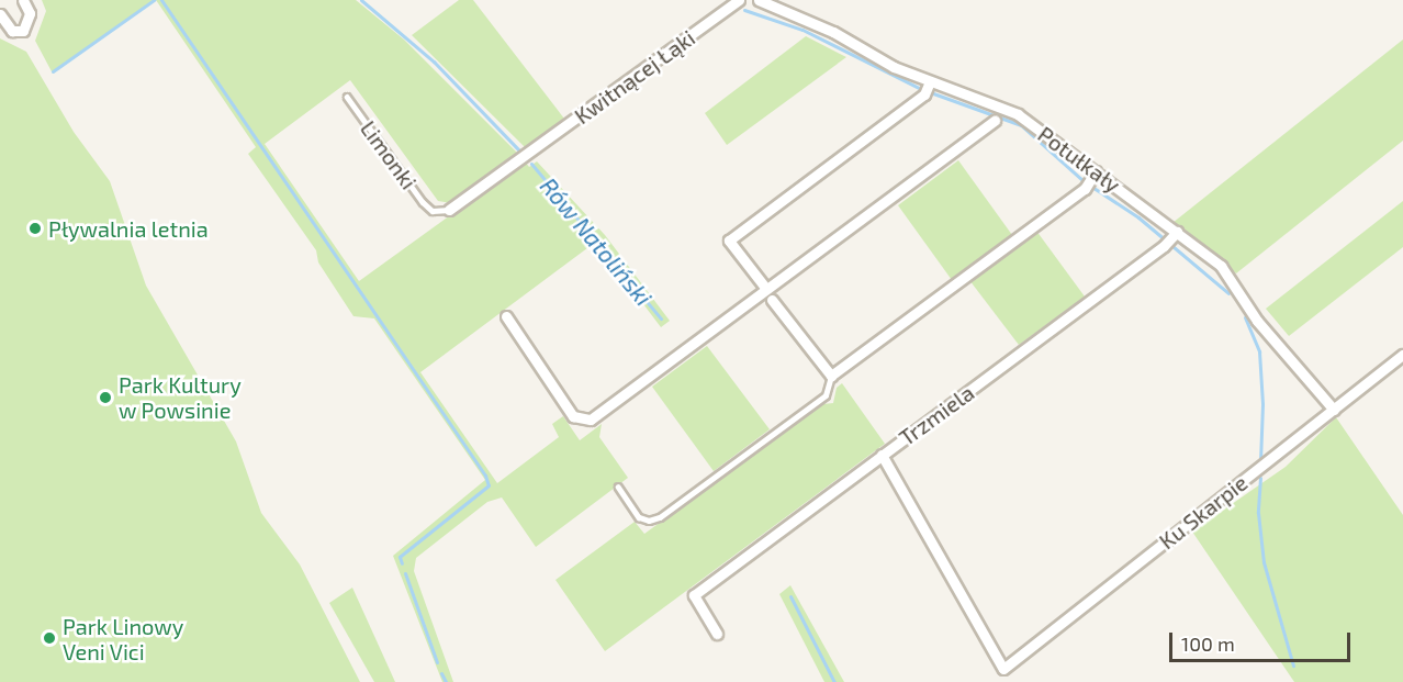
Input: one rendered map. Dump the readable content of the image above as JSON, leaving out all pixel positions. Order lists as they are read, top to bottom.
{
  "streets": {
    "street": [
      "Kwitnącej Łąki",
      "Potułkały",
      "Trzmiela",
      "Ku Skarpie"
    ],
    "lane": ["Limonki"]
  },
  "crossings": [
    ["Kwitnącej Łąki", "Limonki"],
    ["Potułkały", "Trzmiela"],
    ["Potułkały", "Ku Skarpie"],
    ["Trzmiela", "Ku Skarpie"]
  ],
  "water": ["Rów Natoliński"],
  "places": ["Pływalnia letnia", "Park Kultury w Powsinie", "Park Linowy Veni Vici"],
  "scale_bar": "100 m"
}
